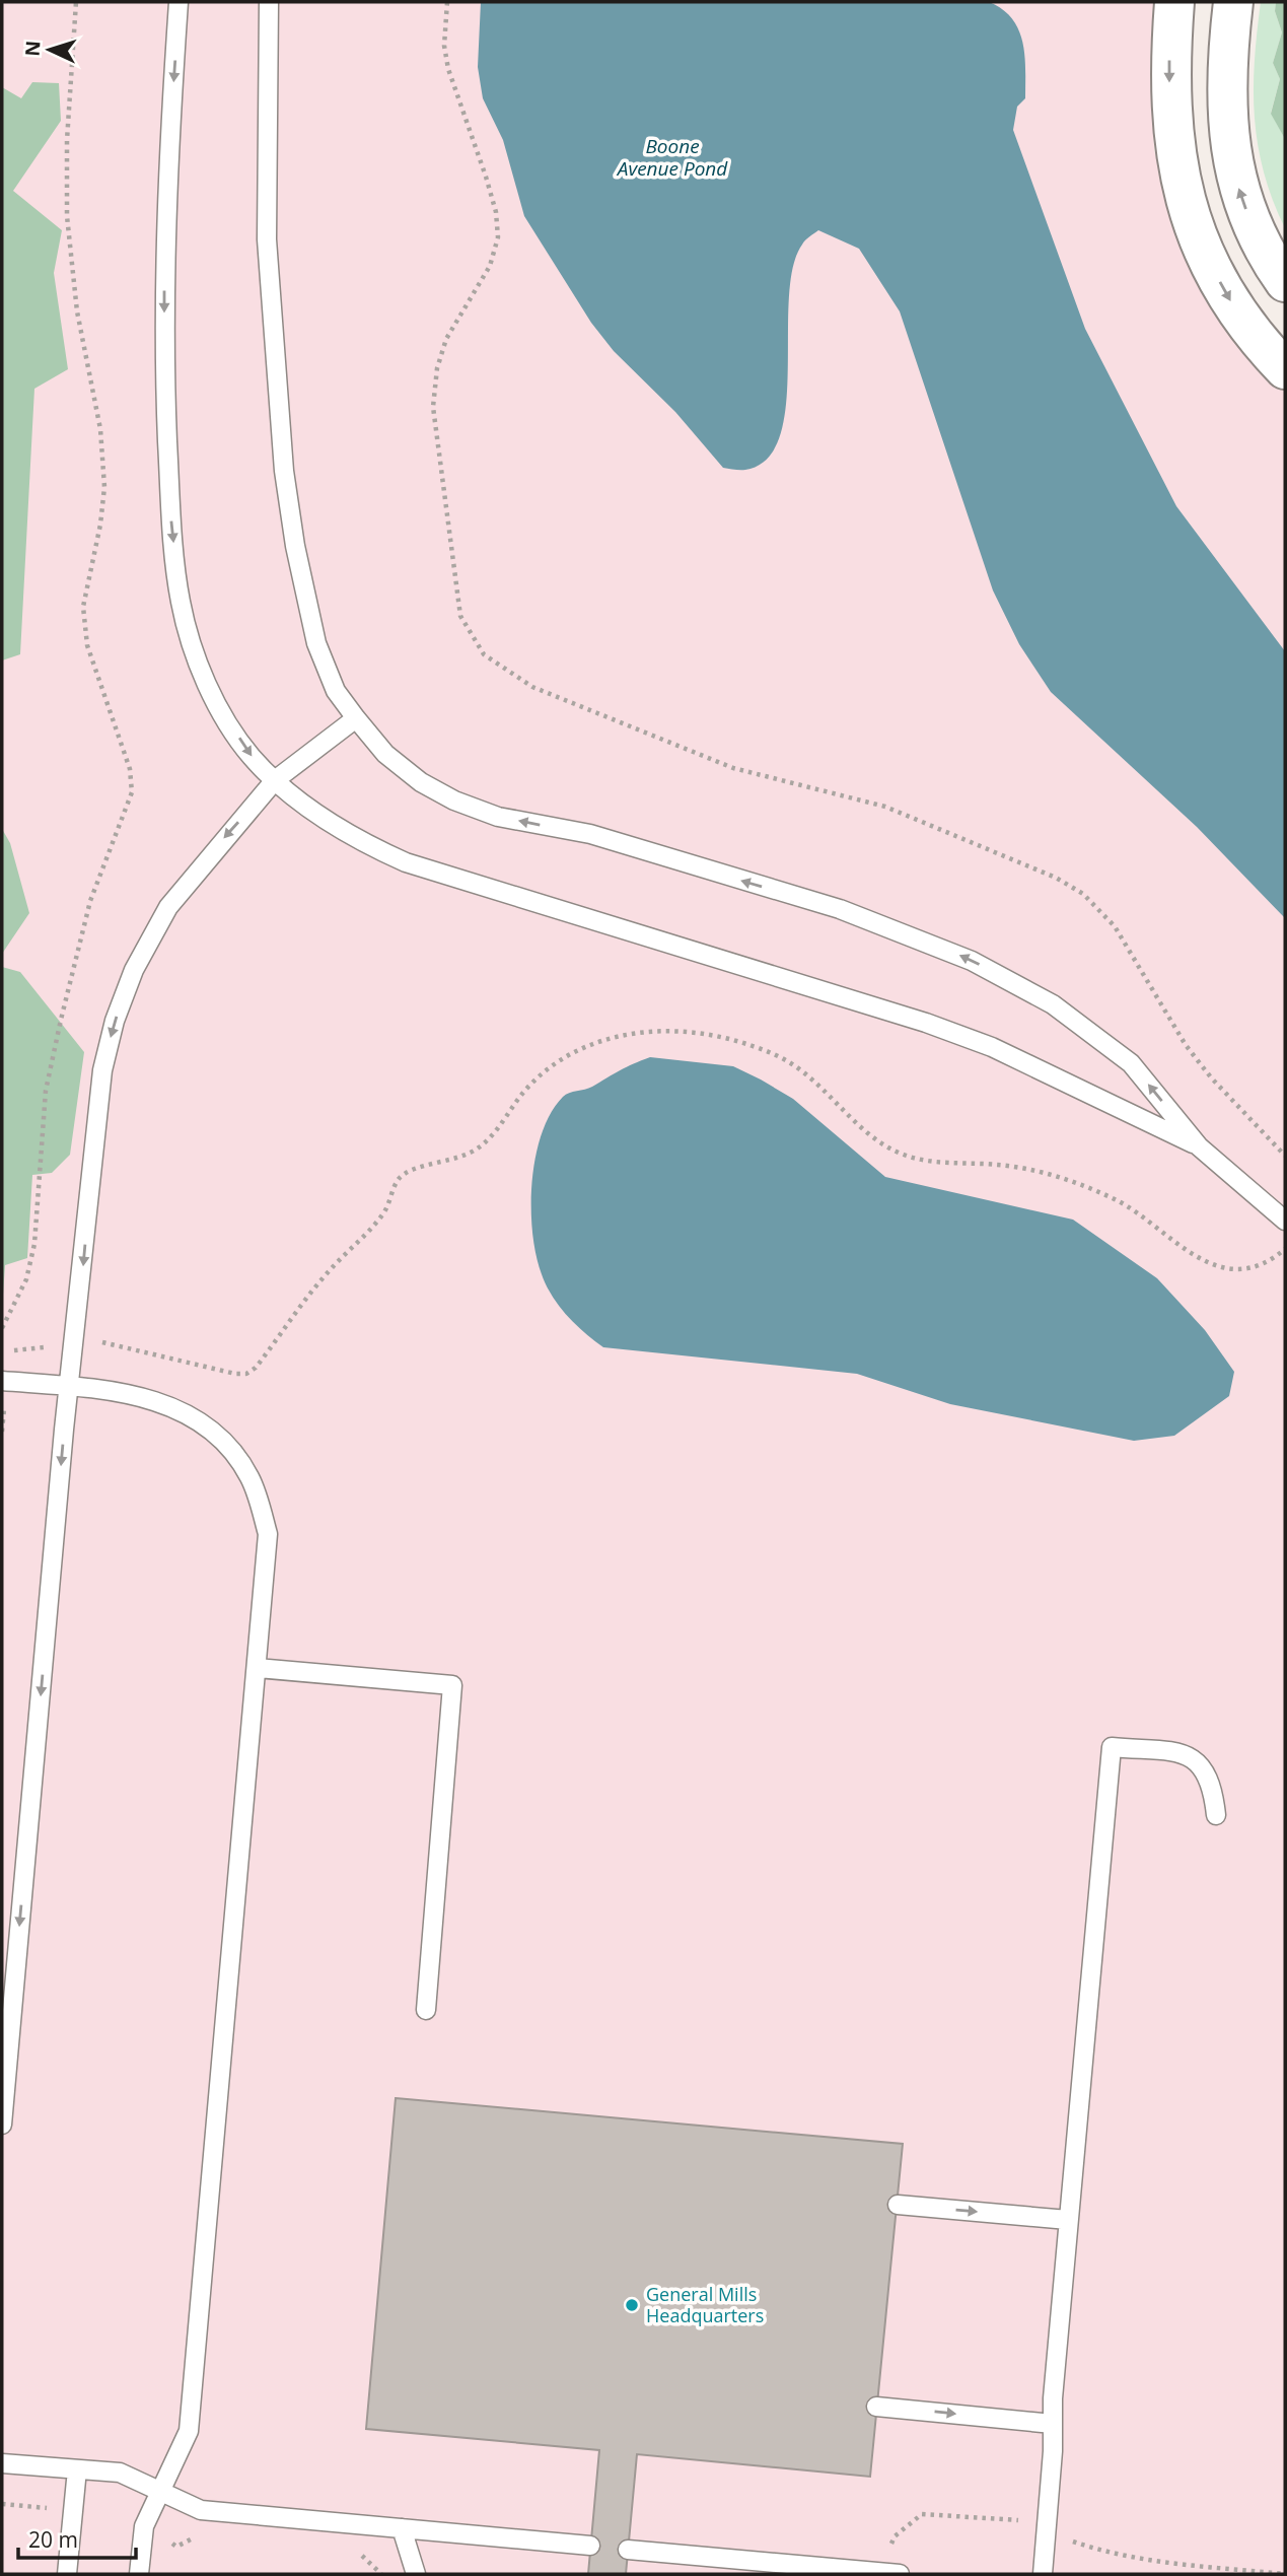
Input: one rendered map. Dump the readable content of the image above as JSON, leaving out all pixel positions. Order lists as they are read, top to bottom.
{
  "water": ["Boone Avenue Pond"],
  "places": ["General Mills Headquarters"],
  "scale_bar": "20 m",
  "north": "left"
}
